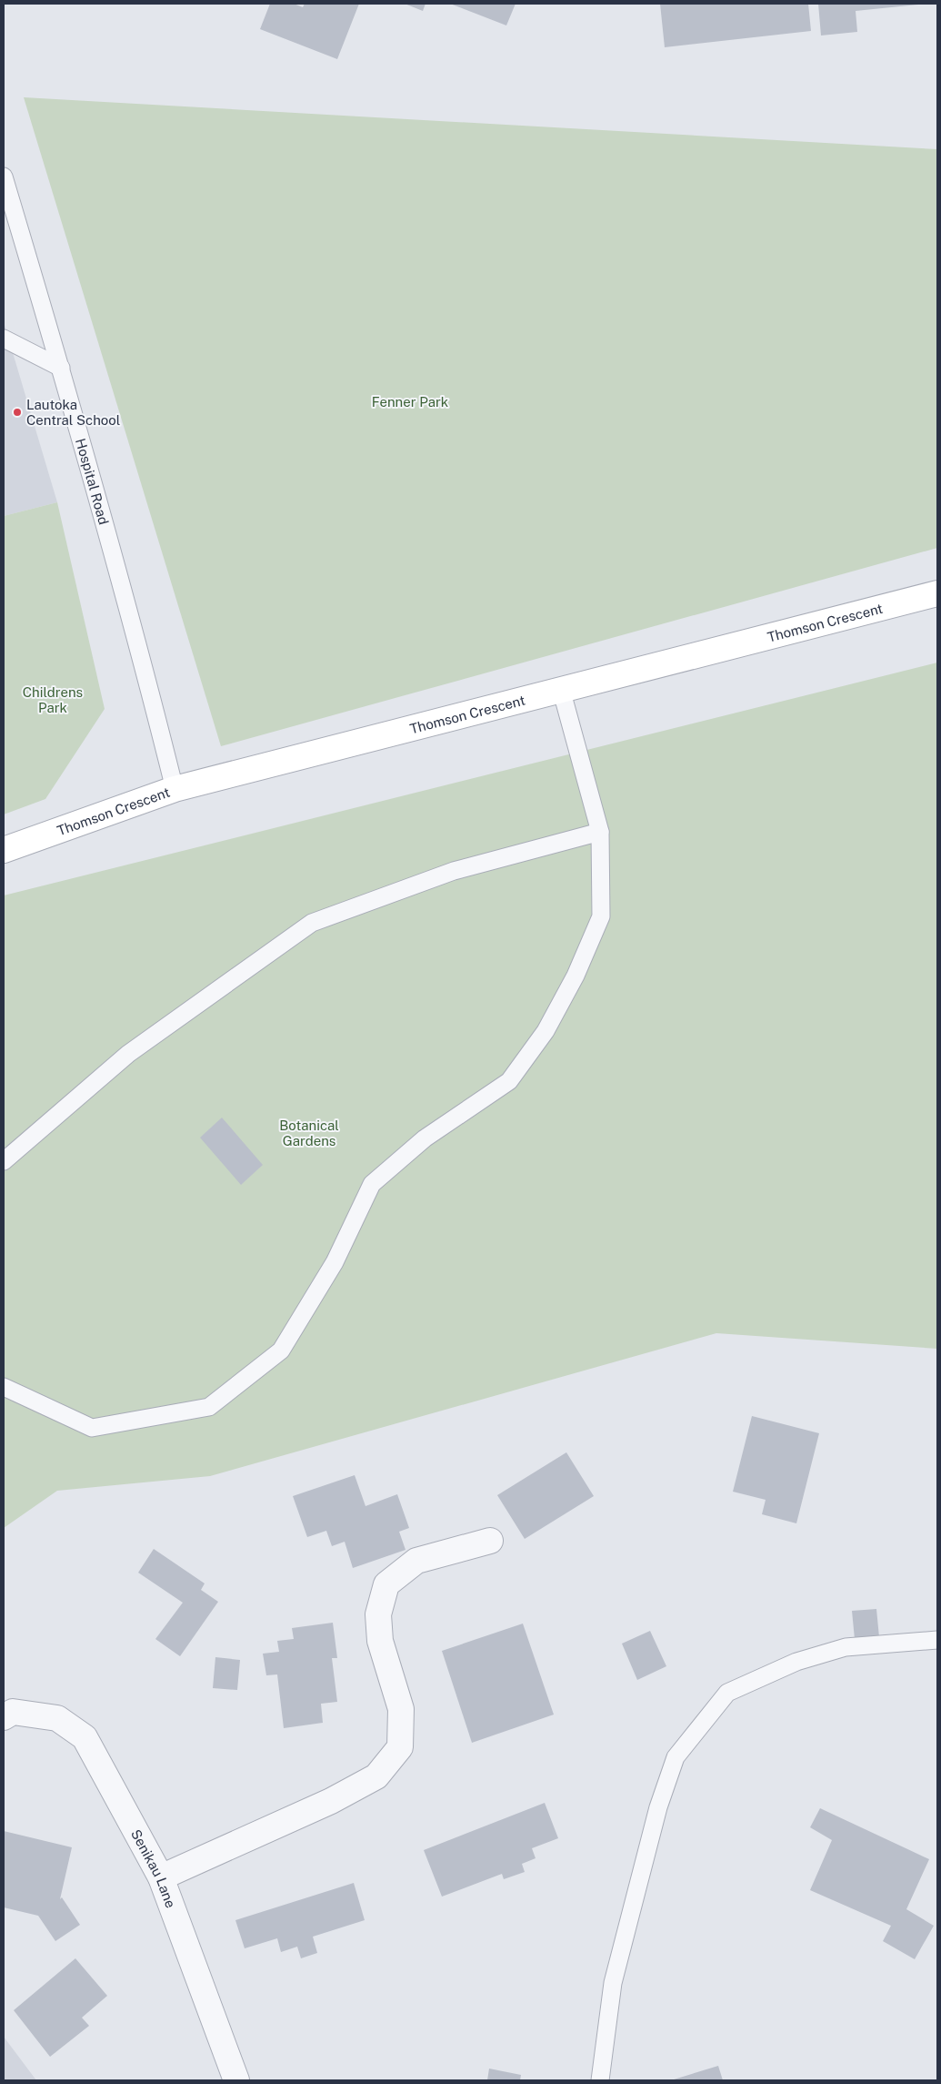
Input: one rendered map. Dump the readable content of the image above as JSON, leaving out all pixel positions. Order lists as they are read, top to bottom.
{
  "streets": {
    "main road": ["Thomson Crescent"],
    "street": ["Senikau Lane"],
    "lane": ["Hospital Road"]
  },
  "crossings": [
    ["Hospital Road", "Thomson Crescent"]
  ],
  "parks": ["Fenner Park", "Childrens Park", "Botanical Gardens"],
  "places": ["Lautoka Central School"]
}
